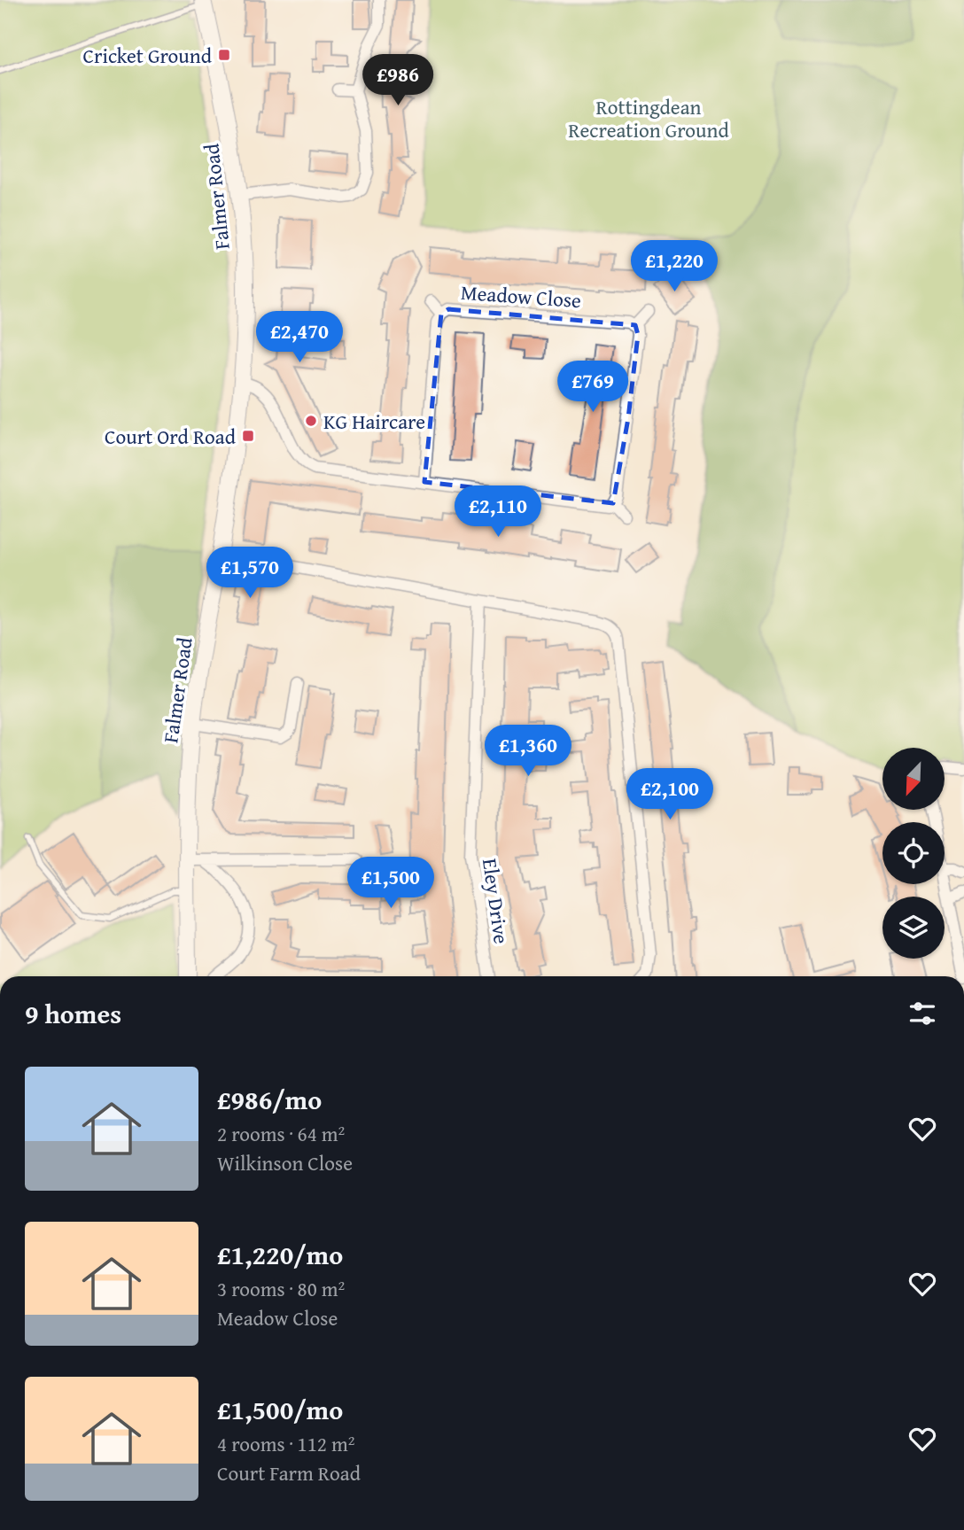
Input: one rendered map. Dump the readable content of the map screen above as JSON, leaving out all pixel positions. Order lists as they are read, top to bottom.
{
  "streets": {
    "main road": ["Falmer Road"],
    "street": ["Meadow Close", "Eley Drive"]
  },
  "parks": ["Rottingdean Recreation Ground"],
  "places": {
    "transit": ["Cricket Ground", "Court Ord Road"],
    "other": ["KG Haircare"]
  },
  "north": "bottom left",
  "page": {
    "price": [
      "£986",
      "£1,220",
      "£2,470",
      "£769",
      "£2,110",
      "£1,570",
      "£1,360",
      "£2,100",
      "£1,500"
    ],
    "heading": "9 homes",
    "list": [
      {
        "name": "£986/mo",
        "note": "2 rooms · 64 m² · Wilkinson Close"
      },
      {
        "name": "£1,220/mo",
        "note": "3 rooms · 80 m² · Meadow Close"
      },
      {
        "name": "£1,500/mo",
        "note": "4 rooms · 112 m² · Court Farm Road"
      }
    ]
  }
}
